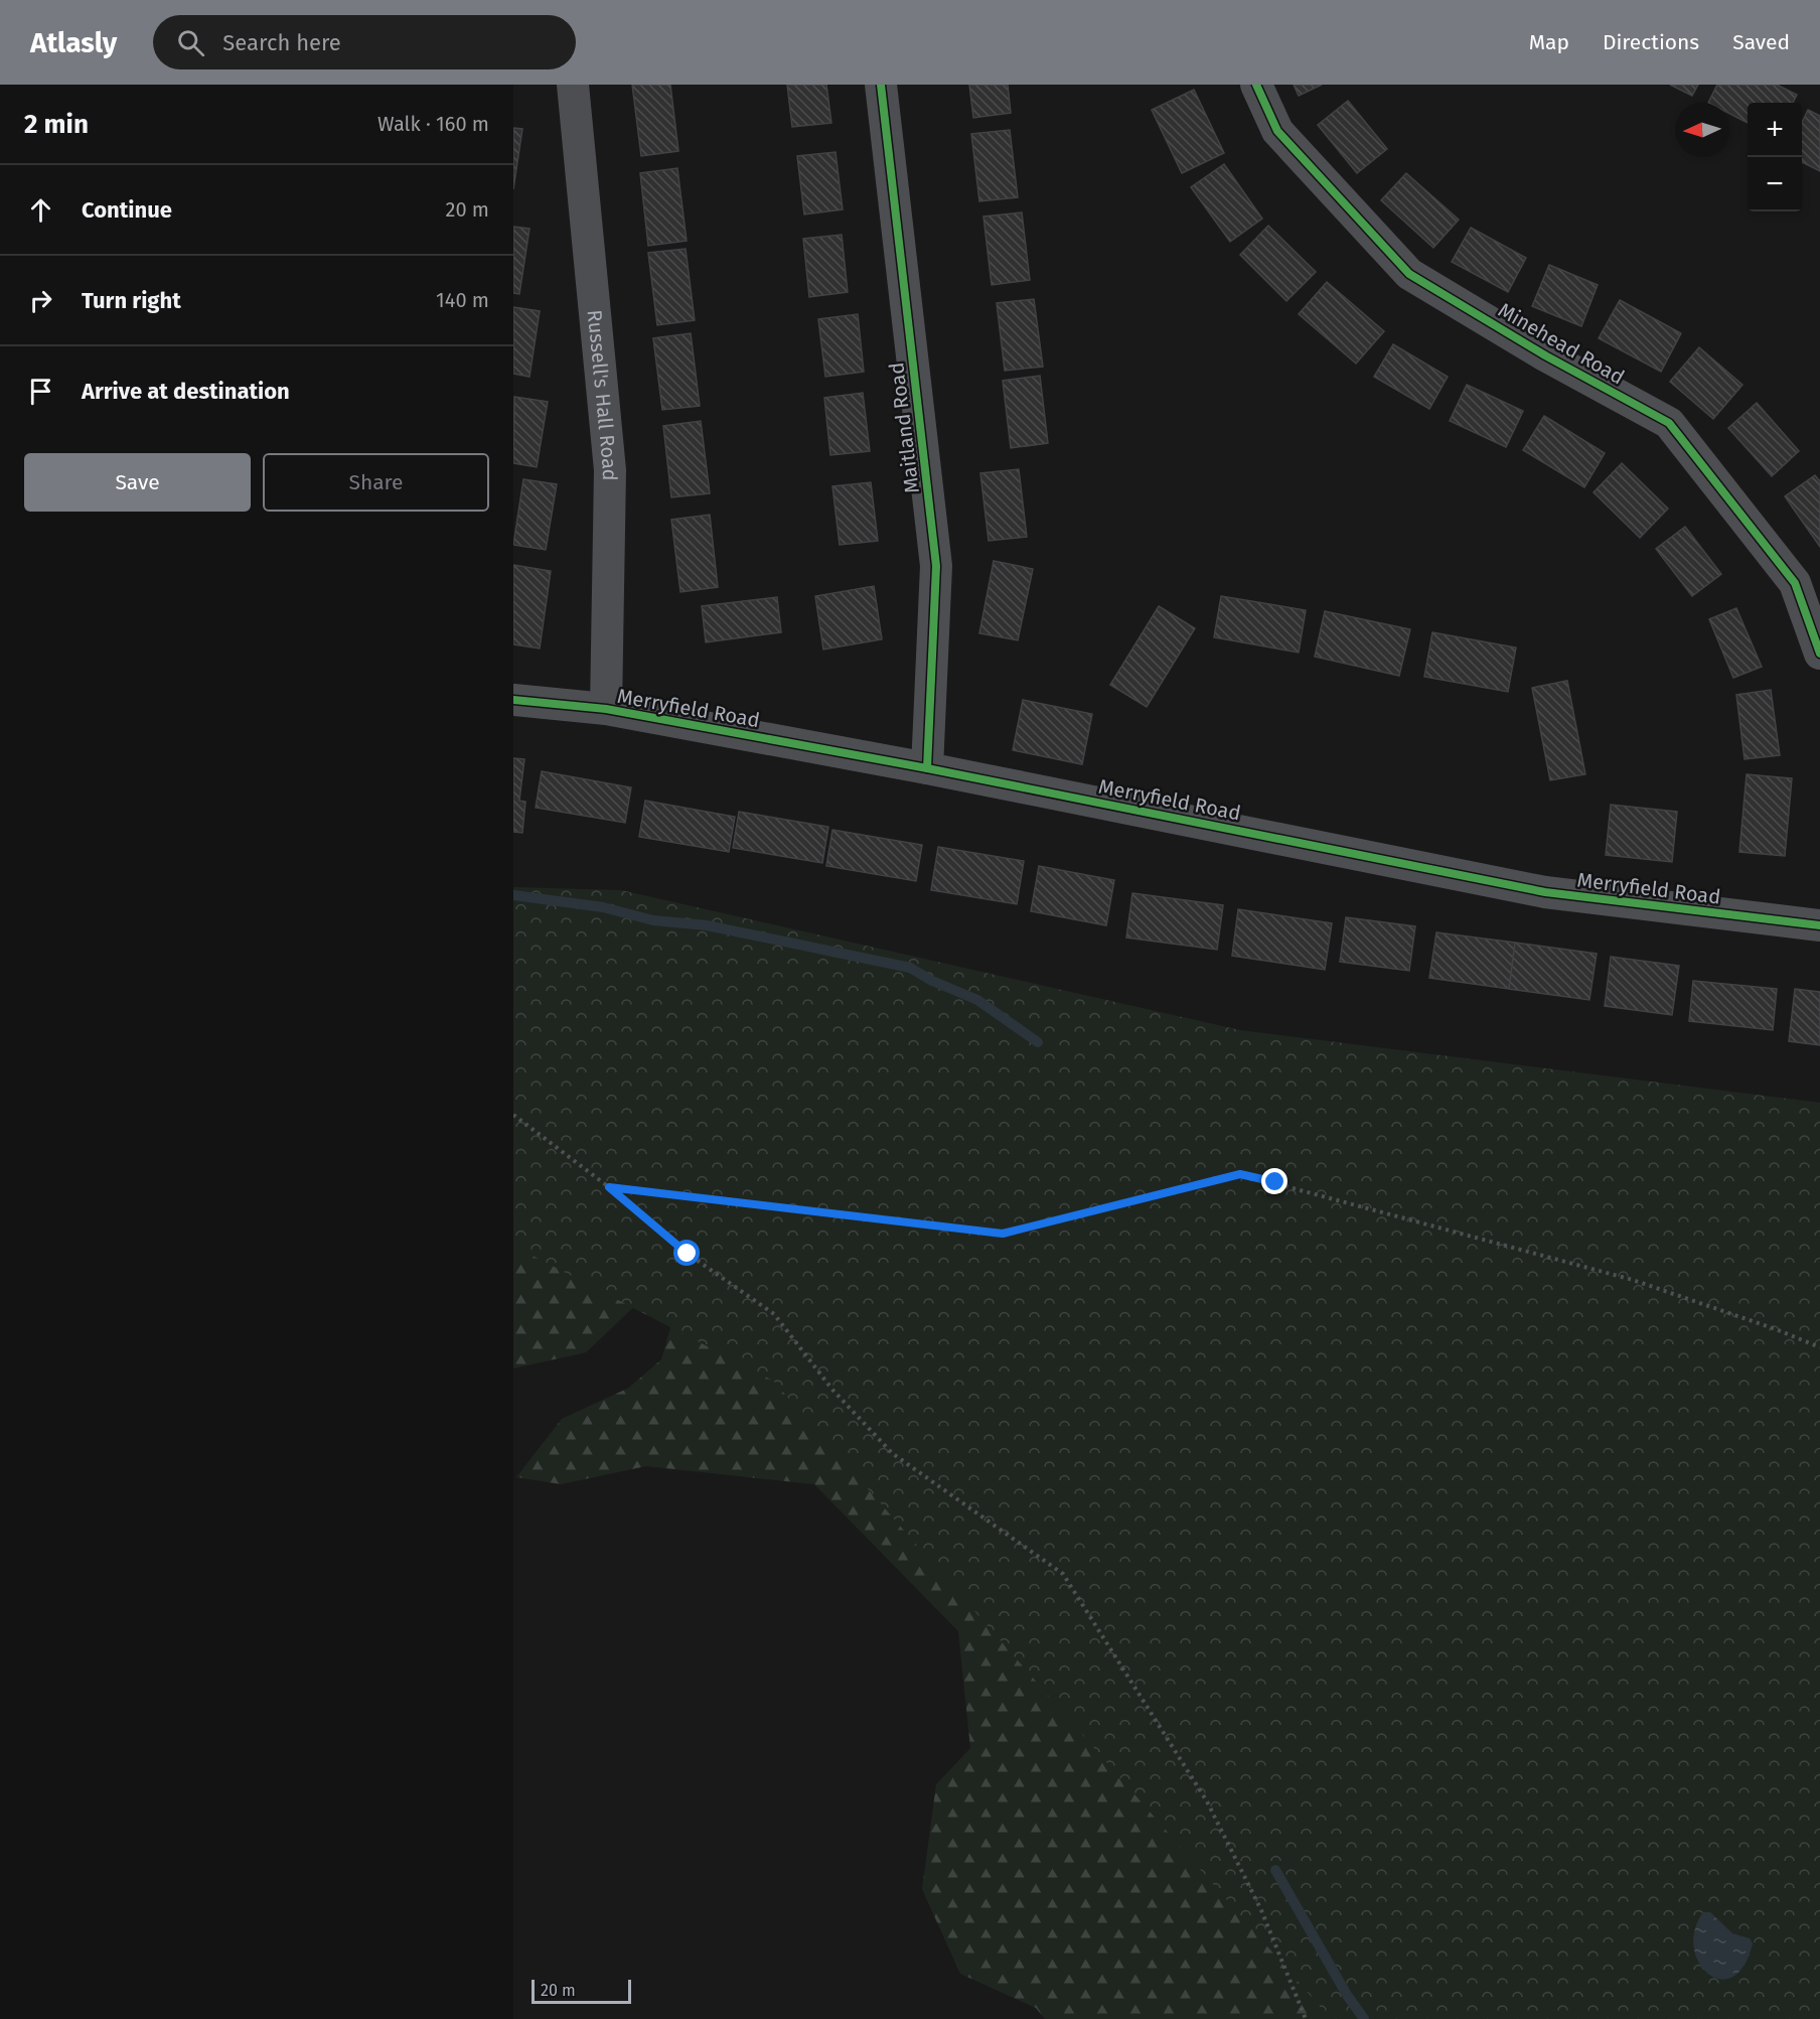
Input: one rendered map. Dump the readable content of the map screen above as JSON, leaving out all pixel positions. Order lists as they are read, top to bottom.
{
  "streets": {
    "street": [
      "Minehead Road",
      "Russell's Hall Road",
      "Maitland Road",
      "Merryfield Road"
    ]
  },
  "crossings": [
    ["Russell's Hall Road", "Merryfield Road"],
    ["Maitland Road", "Merryfield Road"]
  ],
  "scale_bar": "20 m",
  "north": "left",
  "page": {
    "header": "Atlasly",
    "search": "Search here",
    "nav": ["Map", "Directions", "Saved"],
    "heading": ["2 min", "Walk · 160 m"],
    "map_buttons": ["+", "−"],
    "list": [
      ["Continue", "20 m"],
      ["Turn right", "140 m"],
      "Arrive at destination"
    ],
    "buttons": ["Save", "Share"],
    "scale": "20 m"
  }
}
